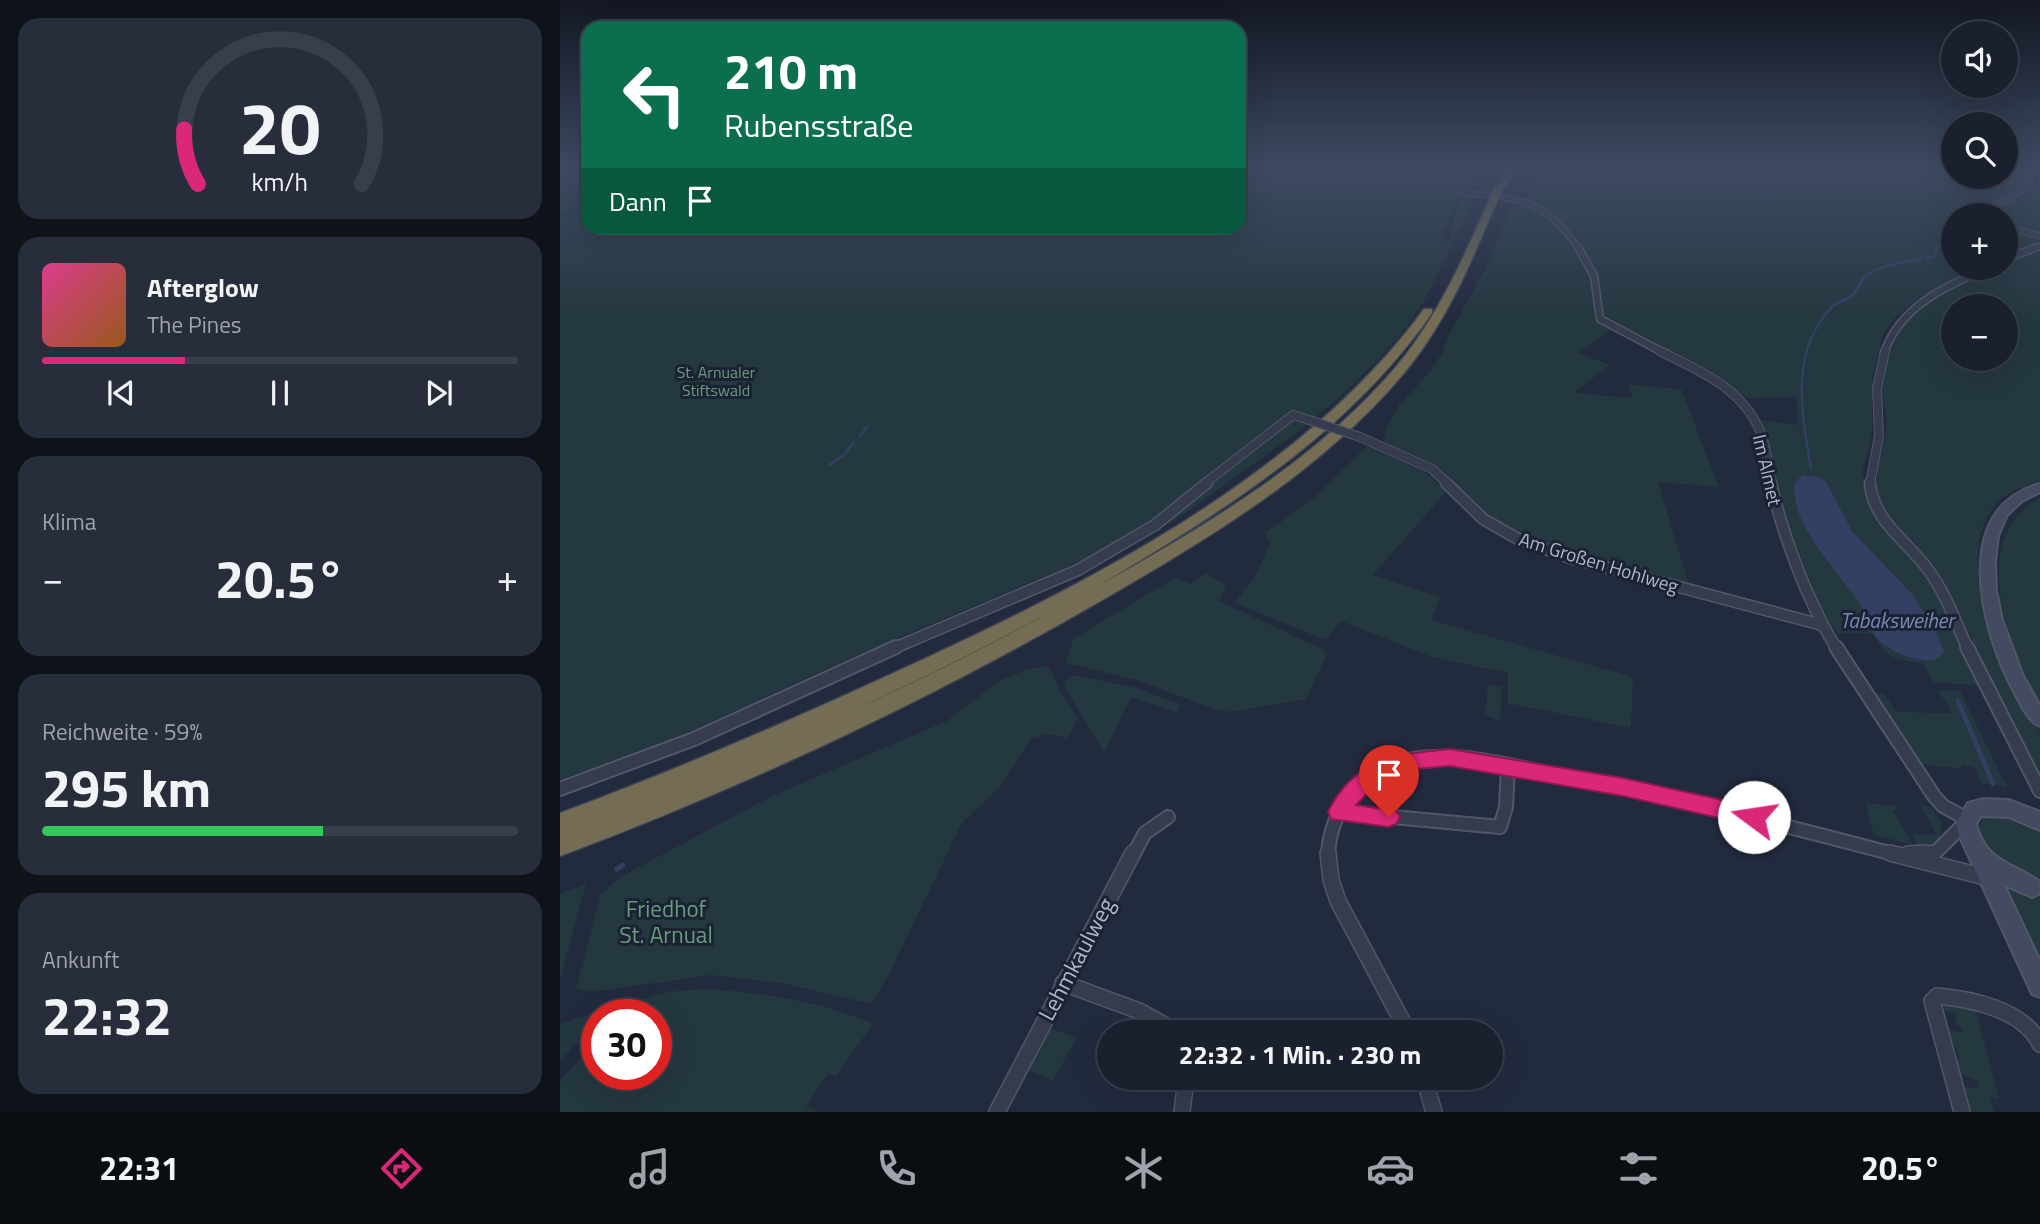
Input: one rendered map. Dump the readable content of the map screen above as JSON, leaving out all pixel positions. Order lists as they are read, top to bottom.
{
  "streets": {
    "street": ["Im Almet", "Am Großen Hohlweg", "Lehmkaulweg"]
  },
  "crossings": [
    ["Im Almet", "Am Großen Hohlweg"]
  ],
  "water": ["Tabaksweiher"],
  "parks": ["St. Arnualer Stiftswald", "Friedhof St. Arnual"],
  "page": {
    "map_buttons": ["+", "−"],
    "turn": ["210 m", "Rubensstraße"],
    "then": "Dann",
    "song": ["Afterglow", "The Pines"],
    "tile": [
      "Klima",
      ["Reichweite · 59%", "295 km"],
      ["Ankunft", "22:32"]
    ],
    "heat": ["−", "20.5°", "+"],
    "limit": "30",
    "trip": "22:32 · 1 Min. · 230 m",
    "tabs": ["22:31", "20.5°"],
    "gauge": ["20", "km/h"]
  }
}
